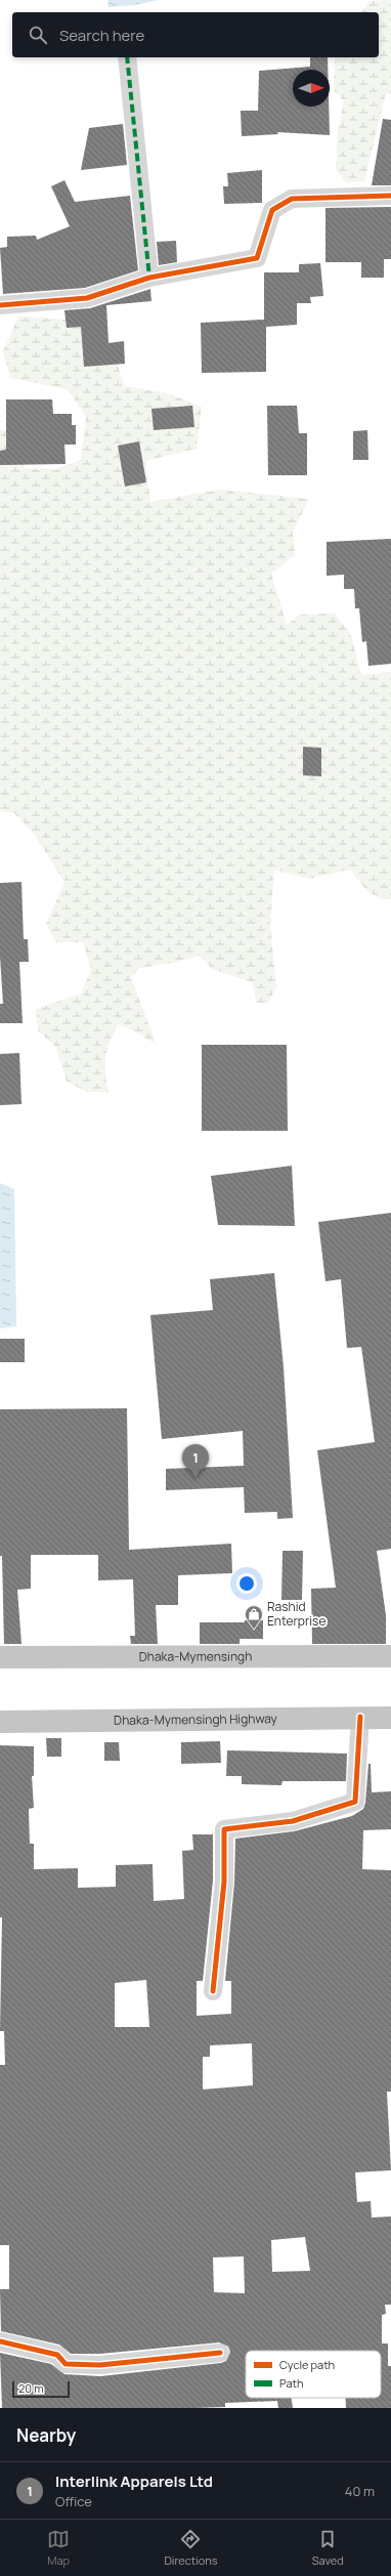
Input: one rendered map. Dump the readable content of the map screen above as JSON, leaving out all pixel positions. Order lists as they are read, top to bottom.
{
  "streets": {
    "highway": ["Dhaka-Mymensingh", "Dhaka-Mymensingh Highway"]
  },
  "places": {
    "shop": ["Rashid Enterprise"]
  },
  "legend": ["Cycle path", "Path"],
  "scale_bar": "20 m",
  "north": "right",
  "page": {
    "search": "Search here",
    "pins": "1",
    "scale": "20 m",
    "heading": "Nearby",
    "list": [
      {
        "mark": "1",
        "name": "Interlink Apparels Ltd",
        "note": "Office",
        "value": "40 m"
      }
    ],
    "nav": ["Map", "Directions", "Saved"]
  }
}
